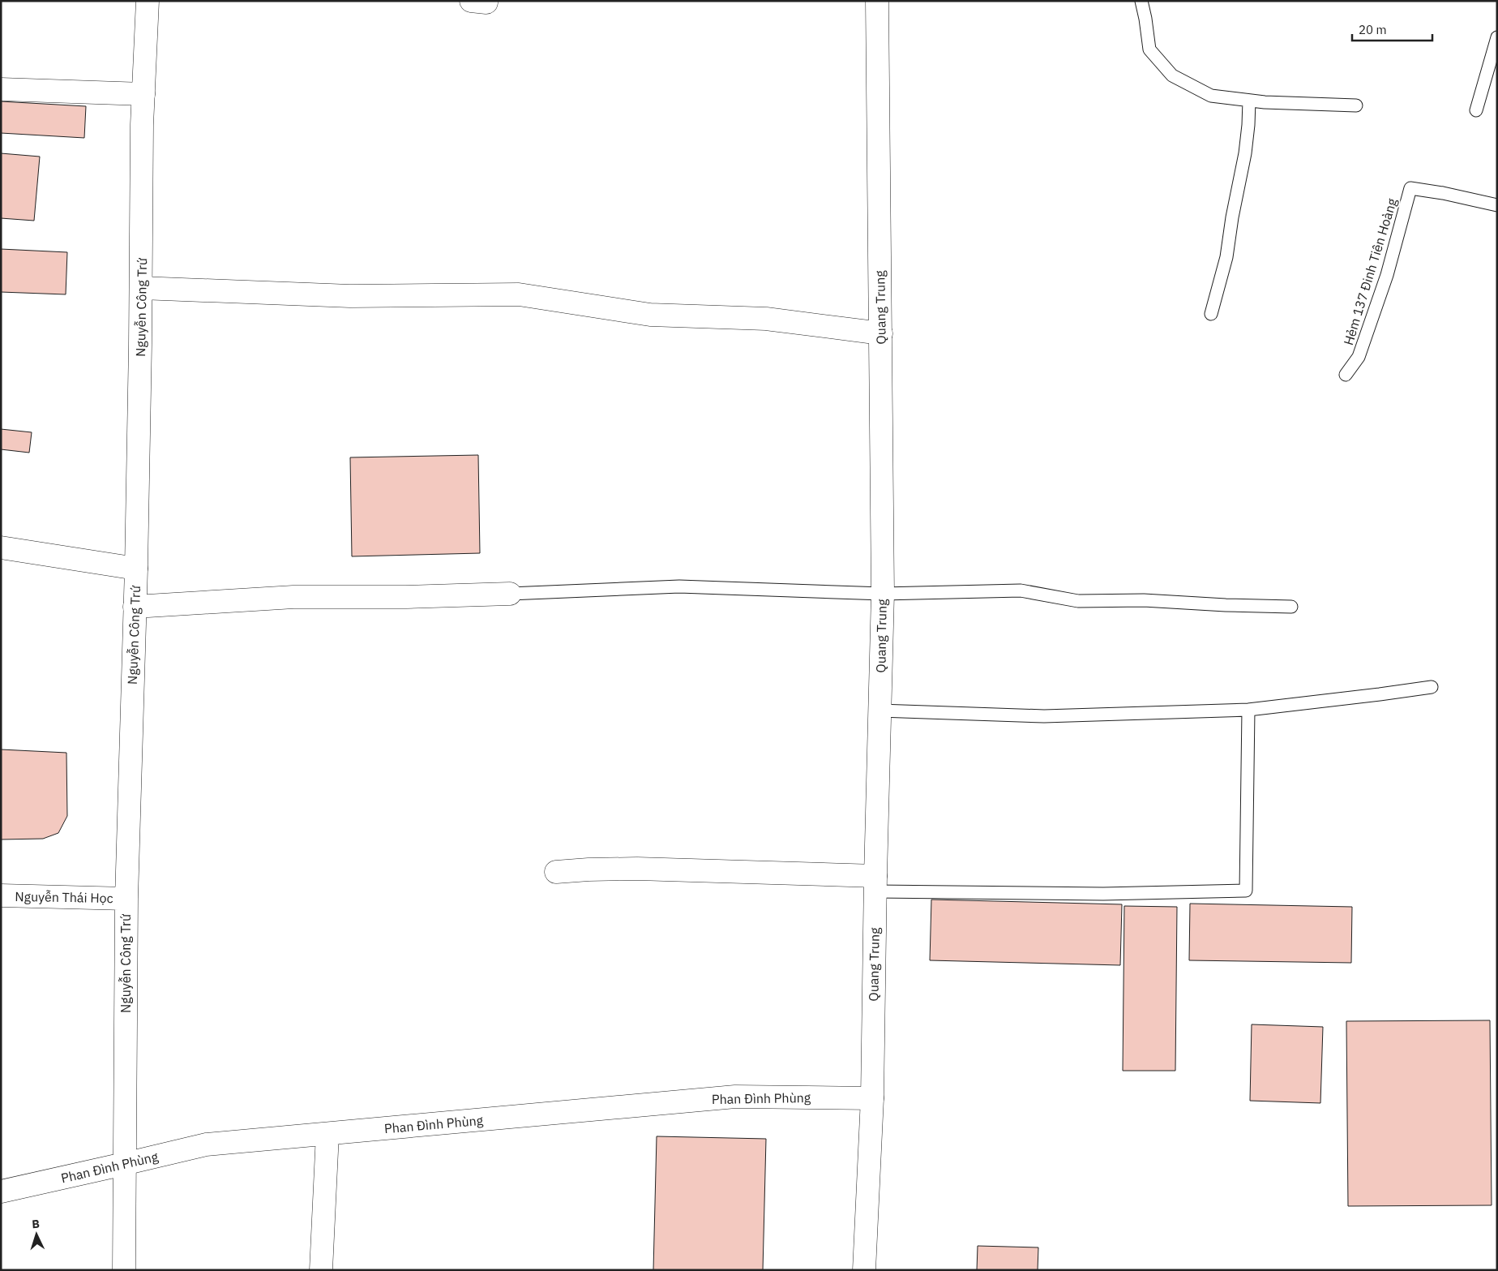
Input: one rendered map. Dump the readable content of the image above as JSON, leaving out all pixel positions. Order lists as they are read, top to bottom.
{
  "streets": {
    "street": [
      "Nguyễn Công Trứ",
      "Quang Trung",
      "Nguyễn Thái Học",
      "Phan Đình Phùng"
    ],
    "lane": ["Hẻm 137 Đinh Tiên Hoàng"]
  },
  "crossings": [
    ["Nguyễn Công Trứ", "Nguyễn Thái Học"],
    ["Nguyễn Công Trứ", "Phan Đình Phùng"],
    ["Quang Trung", "Phan Đình Phùng"]
  ],
  "scale_bar": "20 m",
  "north": "top"
}
